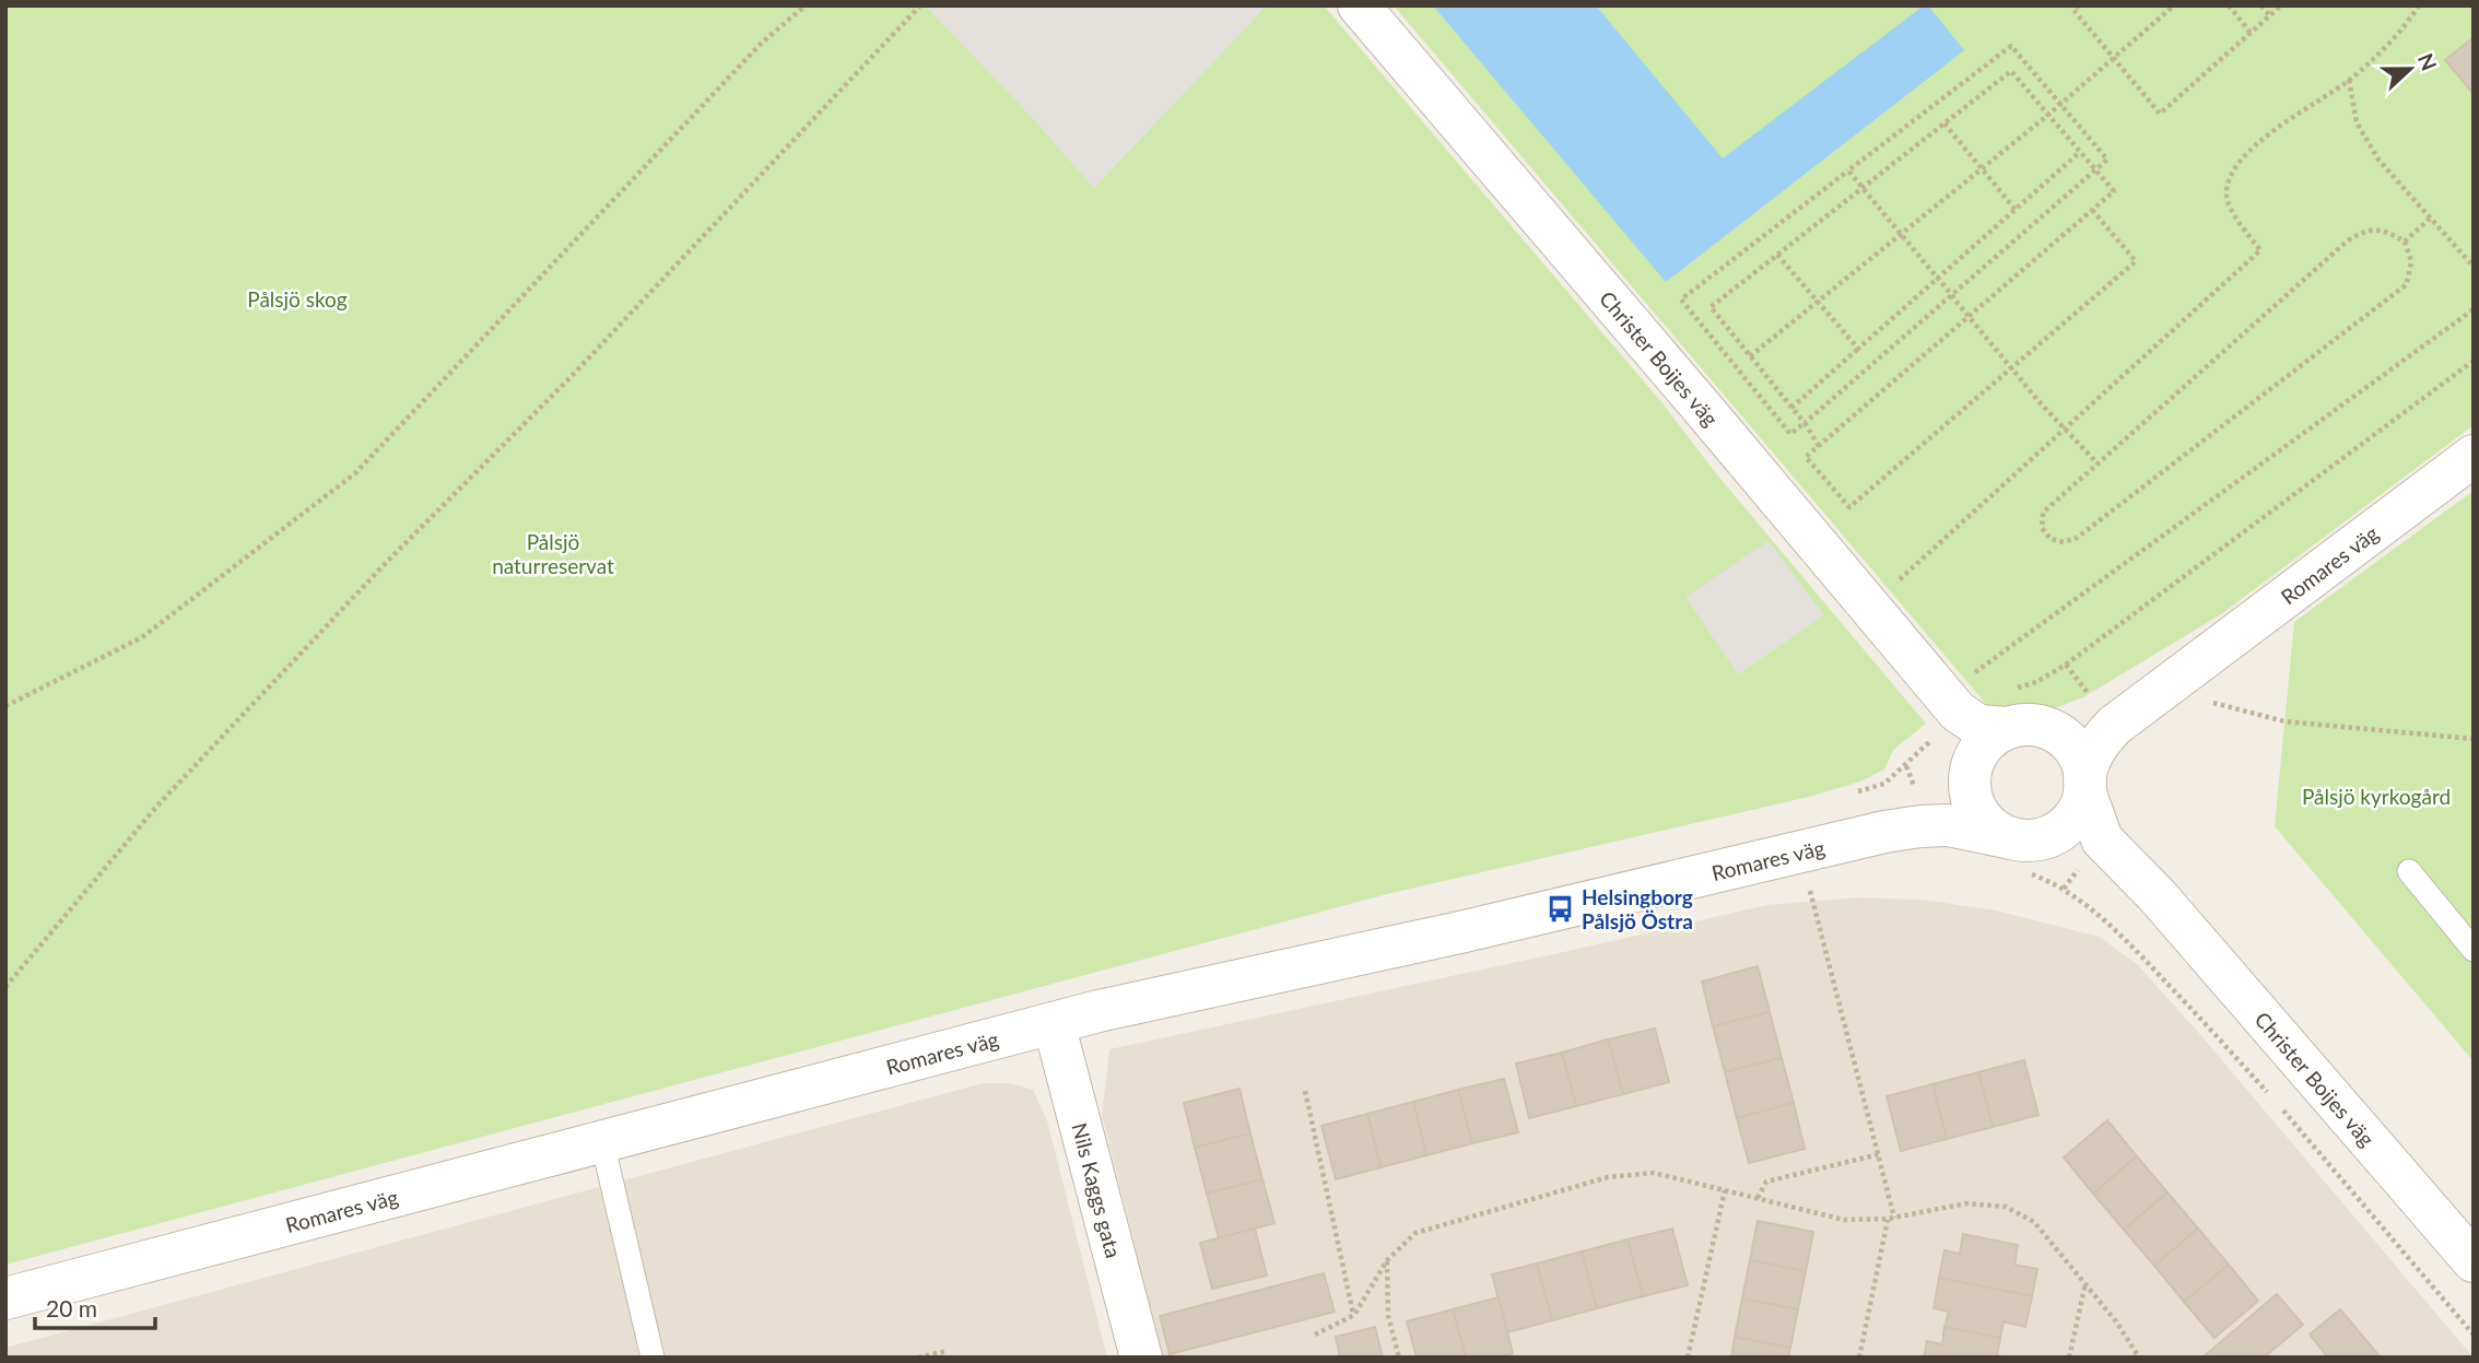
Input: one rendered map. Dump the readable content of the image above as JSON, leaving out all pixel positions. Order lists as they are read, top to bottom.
{
  "streets": {
    "street": ["Christer Boijes väg", "Romares väg", "Nils Kaggs gata"]
  },
  "crossings": [
    ["Christer Boijes väg", "Romares väg"],
    ["Romares väg", "Nils Kaggs gata"]
  ],
  "parks": ["Pålsjö skog", "Pålsjö naturreservat", "Pålsjö kyrkogård"],
  "places": {
    "bus stop": ["Helsingborg Pålsjö Östra"]
  },
  "scale_bar": "20 m",
  "north": "right"
}
